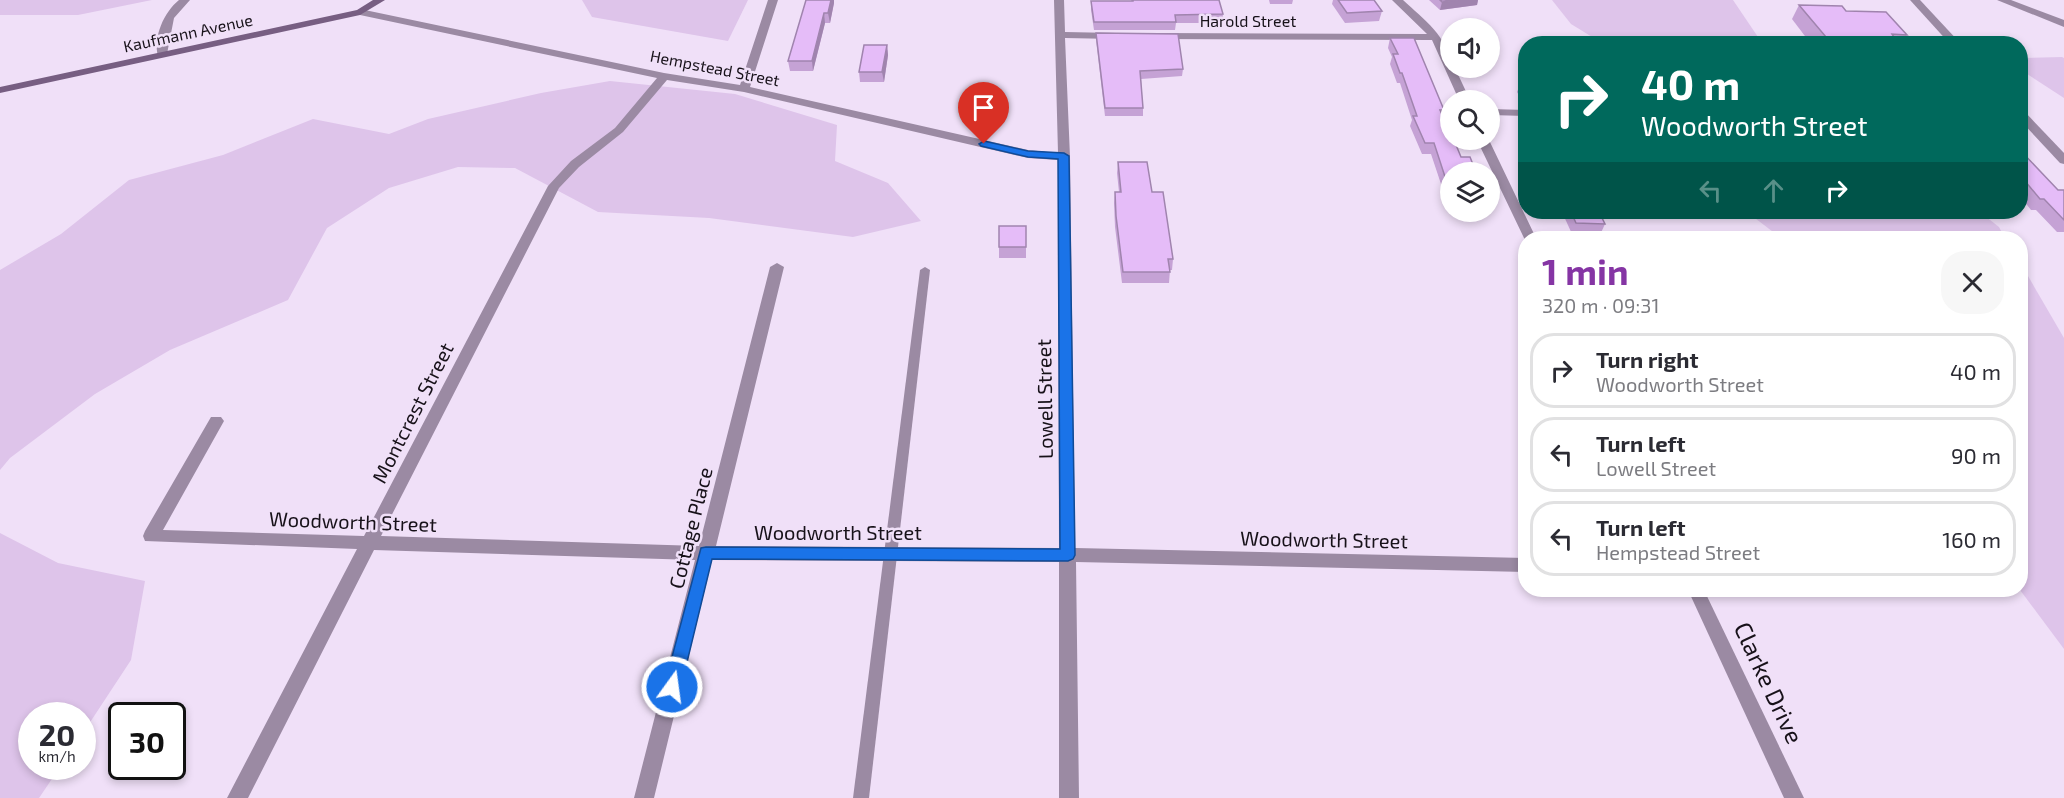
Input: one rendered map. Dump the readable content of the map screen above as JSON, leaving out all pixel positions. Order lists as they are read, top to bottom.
{
  "streets": {
    "main road": ["Kaufmann Avenue"],
    "street": [
      "Harold Street",
      "Hempstead Street",
      "Lowell Street",
      "Montcrest Street",
      "Woodworth Street",
      "Cottage Place",
      "Clarke Drive"
    ]
  },
  "crossings": [
    ["Kaufmann Avenue", "Hempstead Street"],
    ["Hempstead Street", "Lowell Street"],
    ["Hempstead Street", "Montcrest Street"],
    ["Lowell Street", "Woodworth Street"],
    ["Montcrest Street", "Woodworth Street"],
    ["Woodworth Street", "Cottage Place"]
  ],
  "page": {
    "turn": ["40 m", "Woodworth Street"],
    "heading": ["1 min", "320 m · 09:31"],
    "list": [
      {
        "name": "Turn right",
        "note": "Woodworth Street",
        "value": "40 m"
      },
      {
        "name": "Turn left",
        "note": "Lowell Street",
        "value": "90 m"
      },
      {
        "name": "Turn left",
        "note": "Hempstead Street",
        "value": "160 m"
      }
    ],
    "speed": "20 km/h",
    "limit": "30"
  }
}
